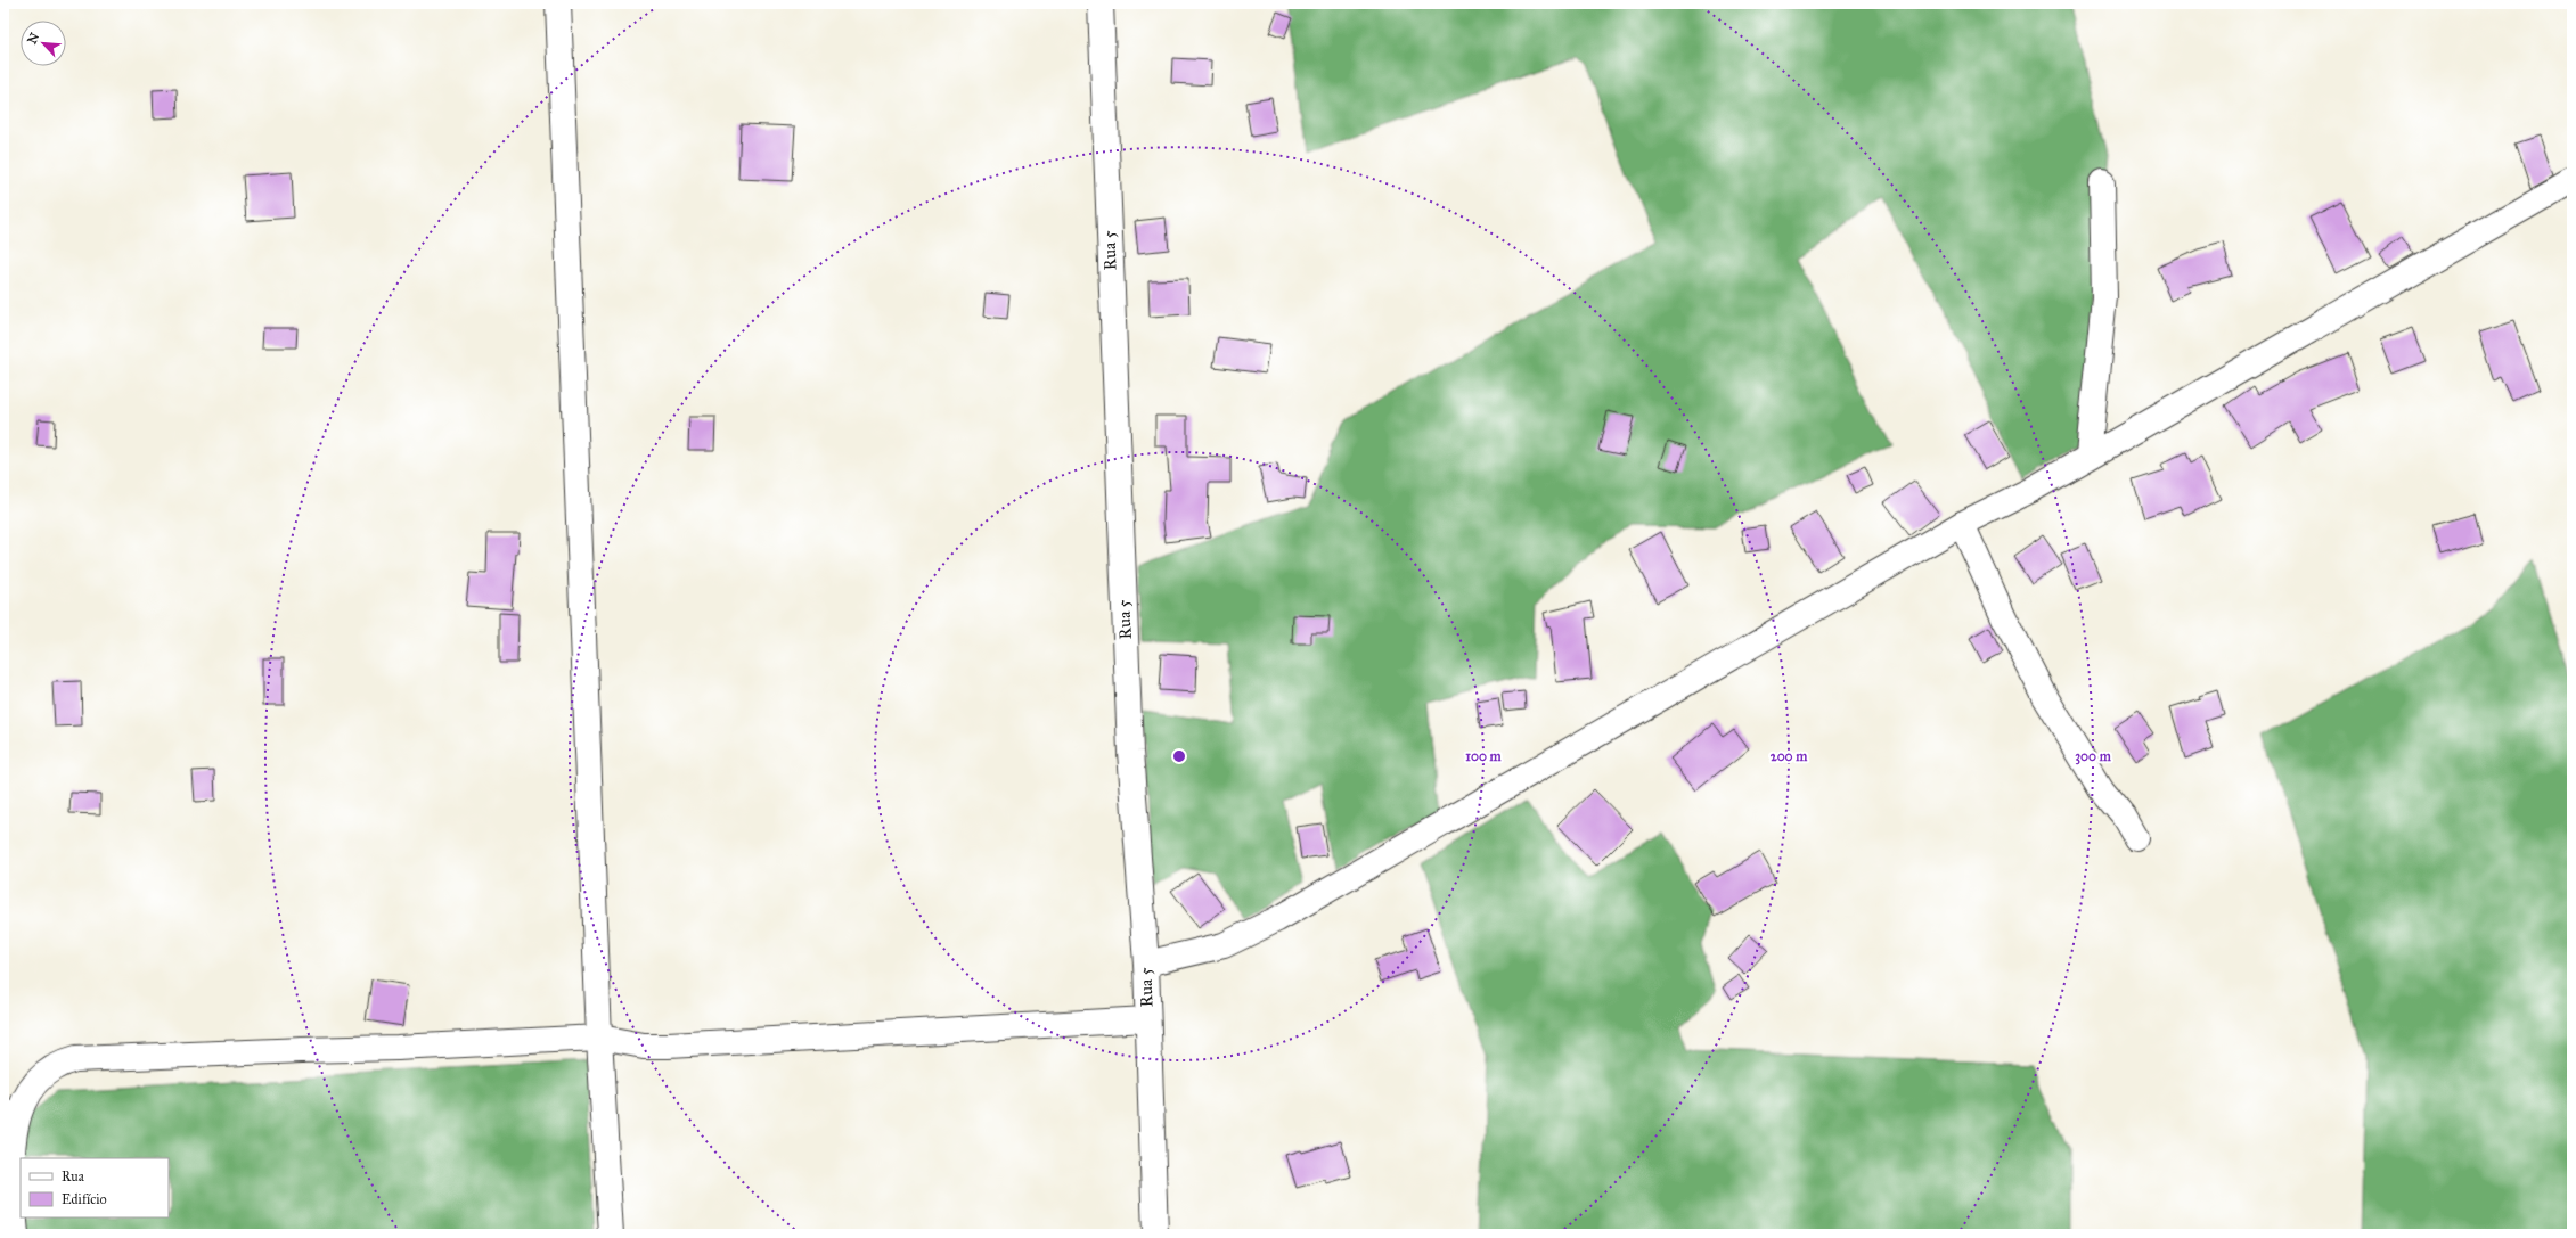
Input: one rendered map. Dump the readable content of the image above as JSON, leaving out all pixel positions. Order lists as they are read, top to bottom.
{
  "streets": {
    "street": ["Rua 5"]
  },
  "legend": ["Rua", "Edifício"],
  "north": "top left",
  "rings": ["100 m", "200 m", "300 m"]
}
